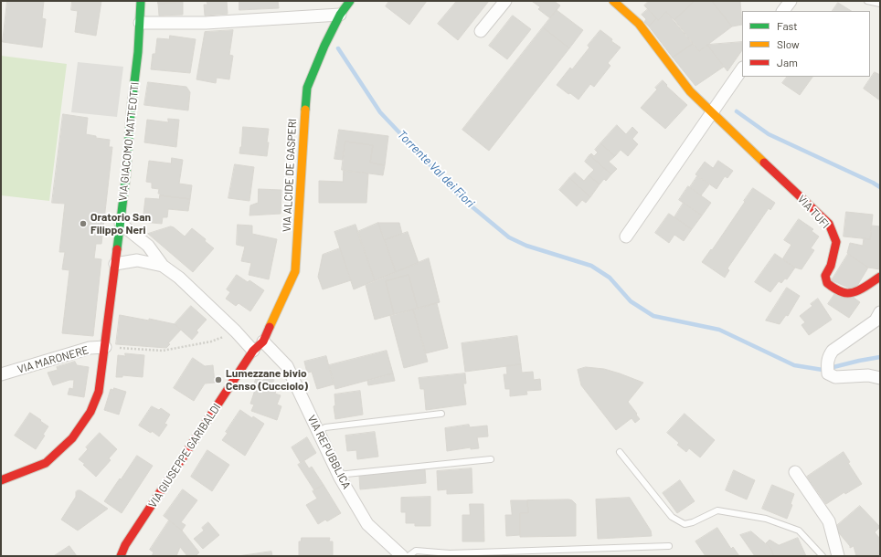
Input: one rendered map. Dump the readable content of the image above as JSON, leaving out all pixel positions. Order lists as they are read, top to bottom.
{
  "streets": {
    "street": [
      "VIA GIACOMO MATTEOTTI",
      "VIA ALCIDE DE GASPERI",
      "VIA TUFI",
      "VIA MARONERE",
      "VIA REPUBBLICA",
      "VIA GIUSEPPE GARIBALDI"
    ]
  },
  "crossings": [
    ["VIA GIACOMO MATTEOTTI", "VIA MARONERE"],
    ["VIA ALCIDE DE GASPERI", "VIA REPUBBLICA"],
    ["VIA ALCIDE DE GASPERI", "VIA GIUSEPPE GARIBALDI"]
  ],
  "water": ["Torrente Val dei Fiori"],
  "places": ["Oratorio San Filippo Neri", "Lumezzane bivio Censo (Cucciolo)"],
  "legend": ["Fast", "Slow", "Jam"]
}
